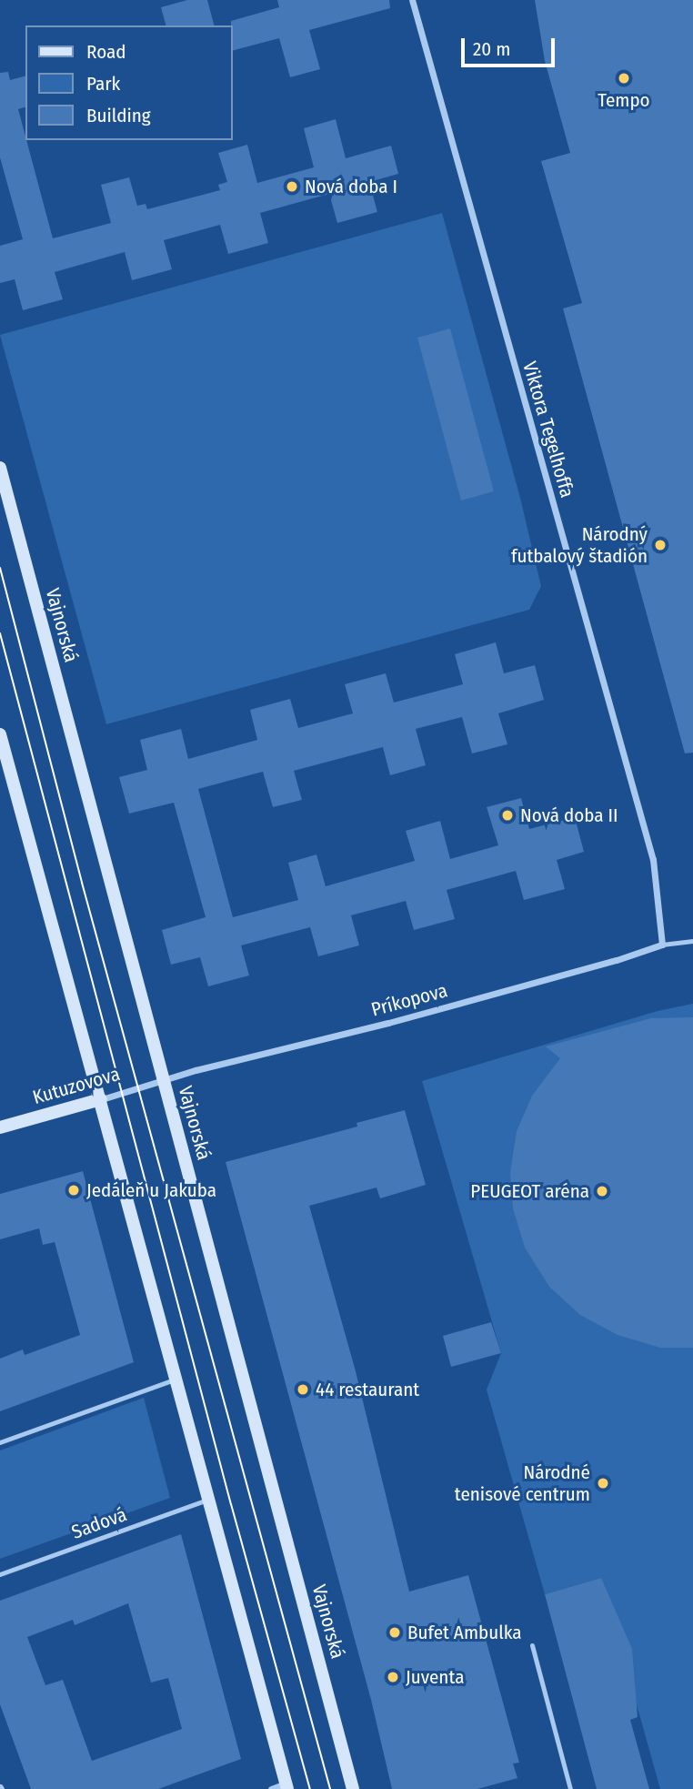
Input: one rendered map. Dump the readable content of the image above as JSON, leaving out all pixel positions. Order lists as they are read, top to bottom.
{
  "streets": {
    "main road": ["Vajnorská", "Kutuzovova"],
    "street": ["Viktora Tegelhoffa", "Príkopova"],
    "lane": ["Sadová"]
  },
  "crossings": [
    ["Viktora Tegelhoffa", "Príkopova"],
    ["Vajnorská", "Príkopova"],
    ["Vajnorská", "Kutuzovova"],
    ["Príkopova", "Kutuzovova"]
  ],
  "places": [
    "Tempo",
    "Nová doba I",
    "Národný futbalový štadión",
    "Nová doba II",
    "Jedáleň u Jakuba",
    "PEUGEOT aréna",
    "44 restaurant",
    "Národné tenisové centrum",
    "Bufet Ambulka",
    "Juventa"
  ],
  "legend": ["Road", "Park", "Building"],
  "scale_bar": "20 m"
}
